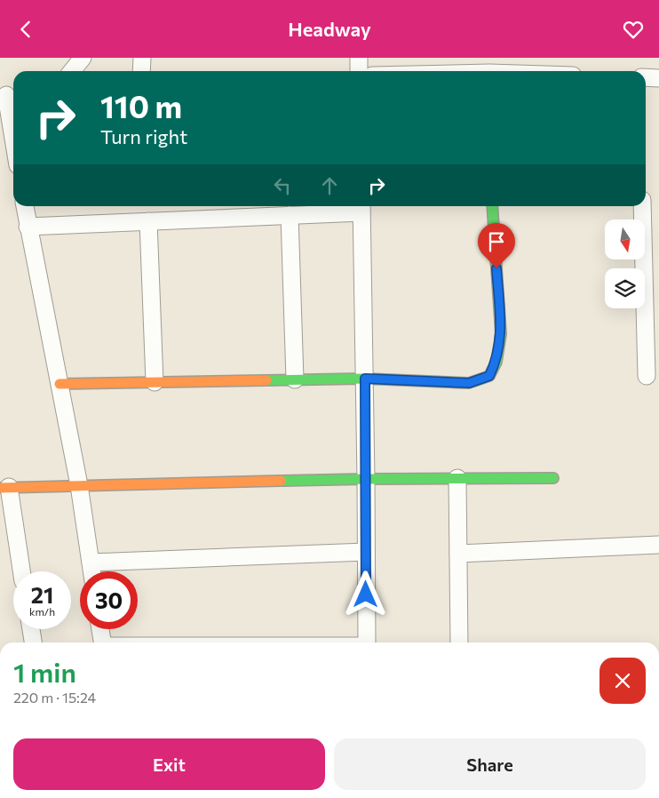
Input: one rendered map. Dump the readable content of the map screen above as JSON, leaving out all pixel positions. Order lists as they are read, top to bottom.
{
  "north": "bottom",
  "page": {
    "header": "Headway",
    "turn": ["110 m", "Turn right"],
    "speed": "21 km/h",
    "limit": "30",
    "heading": ["1 min", "220 m · 15:24"],
    "buttons": ["Exit", "Share"]
  }
}
